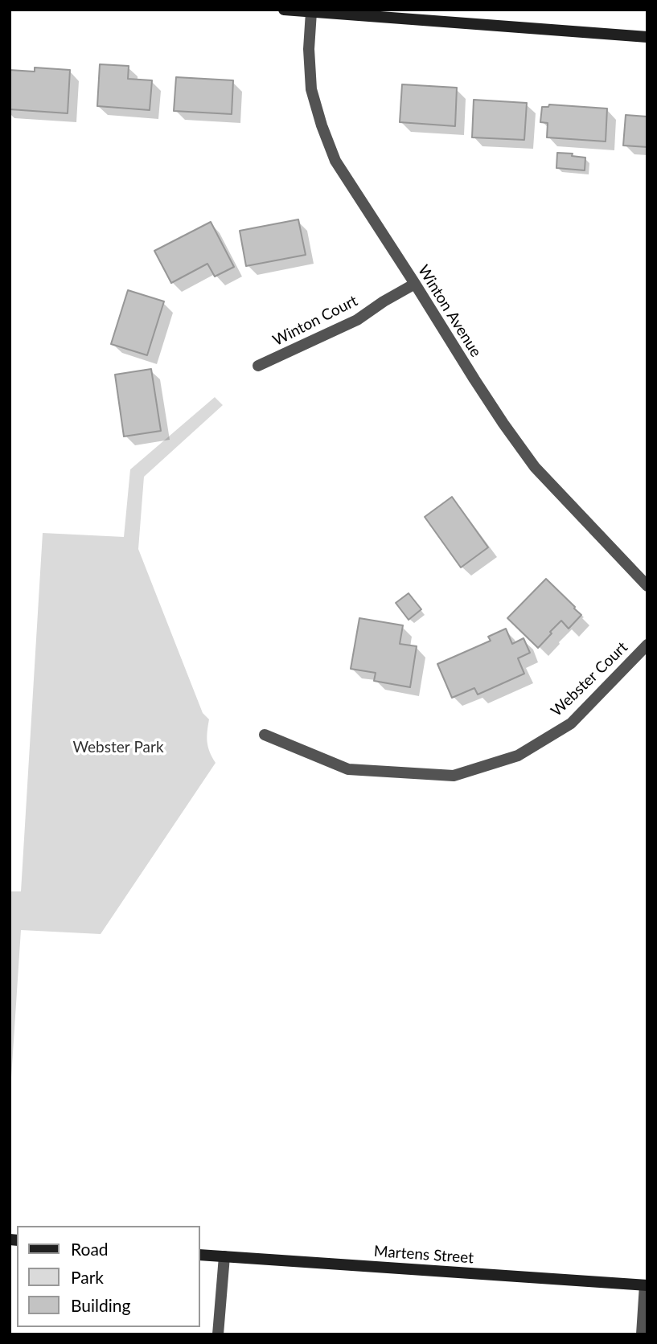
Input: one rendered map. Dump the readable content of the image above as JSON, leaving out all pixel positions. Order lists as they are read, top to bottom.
{
  "streets": {
    "street": [
      "Winton Avenue",
      "Winton Court",
      "Webster Court",
      "Martens Street"
    ]
  },
  "crossings": [
    ["Winton Avenue", "Winton Court"]
  ],
  "parks": ["Webster Park"],
  "legend": ["Road", "Park", "Building"]
}
